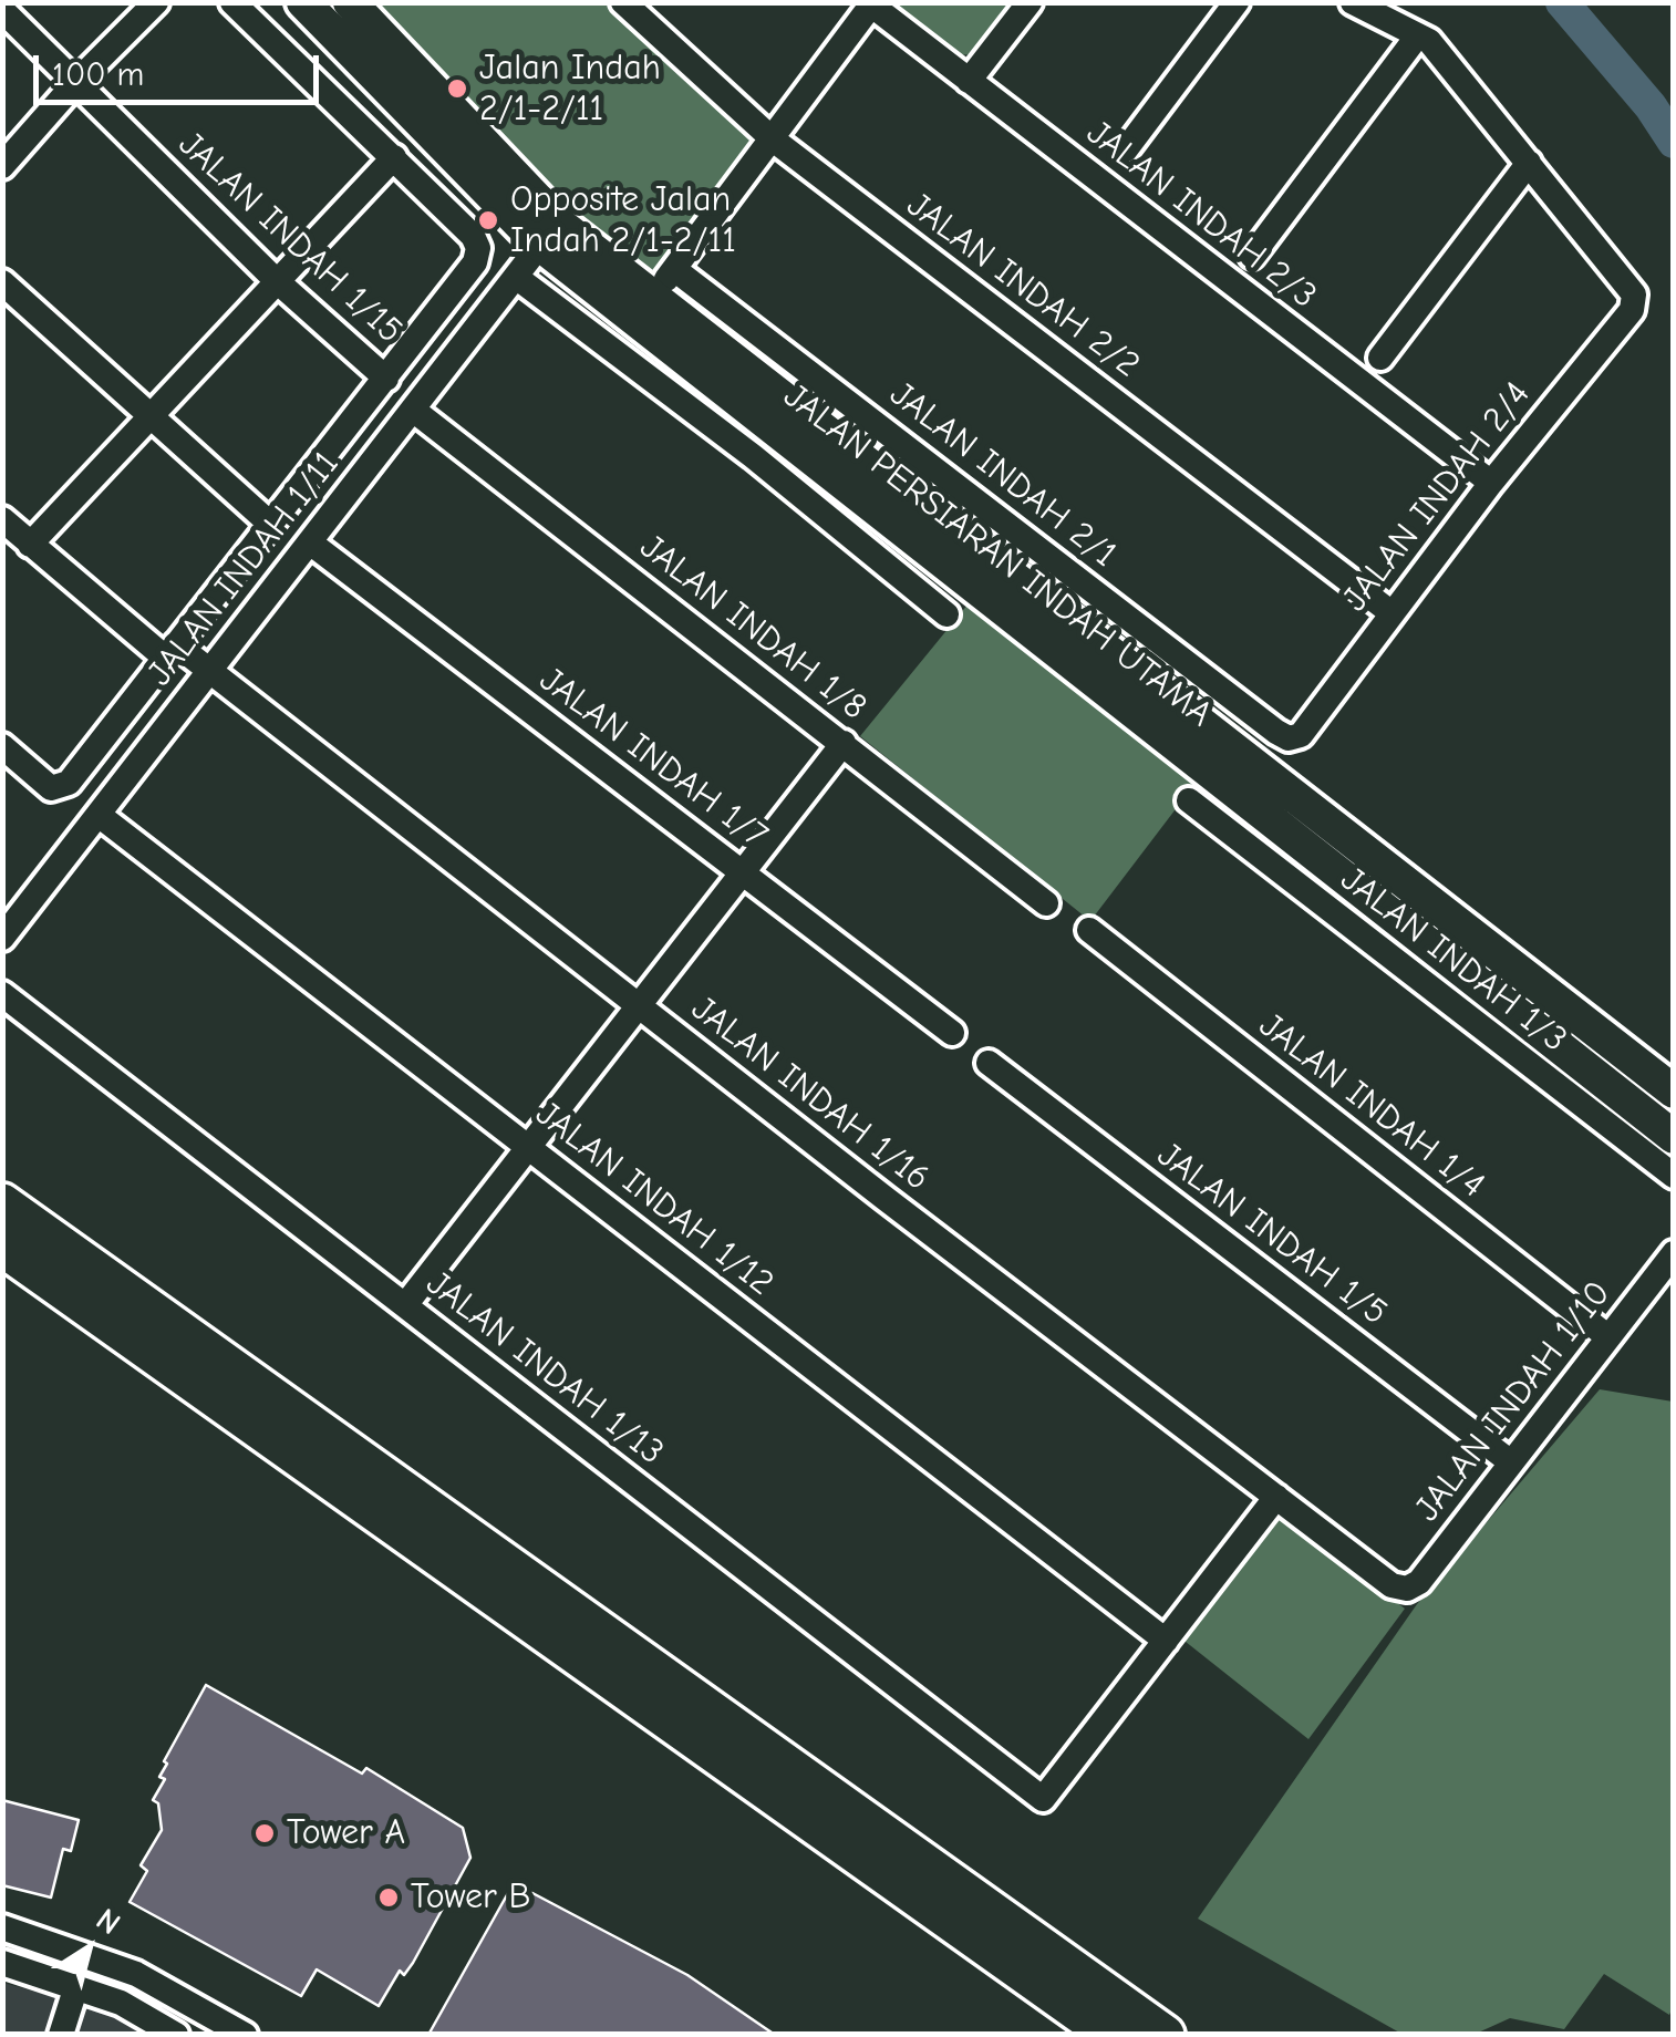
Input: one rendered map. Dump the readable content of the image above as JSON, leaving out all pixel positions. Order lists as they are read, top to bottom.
{
  "streets": {
    "main road": ["JALAN PERSIARAN INDAH UTAMA"],
    "street": [
      "JALAN INDAH 2/3",
      "JALAN INDAH 1/15",
      "JALAN INDAH 2/2",
      "JALAN INDAH 2/1",
      "JALAN INDAH 2/4",
      "JALAN INDAH 1/11",
      "JALAN INDAH 1/8",
      "JALAN INDAH 1/7",
      "JALAN INDAH 1/3",
      "JALAN INDAH 1/16",
      "JALAN INDAH 1/4",
      "JALAN INDAH 1/12",
      "JALAN INDAH 1/5",
      "JALAN INDAH 1/13",
      "JALAN INDAH 1/10"
    ]
  },
  "crossings": [
    ["JALAN INDAH 2/3", "JALAN INDAH 2/4"],
    ["JALAN INDAH 1/15", "JALAN INDAH 1/11"],
    ["JALAN INDAH 2/2", "JALAN INDAH 2/4"],
    ["JALAN INDAH 2/1", "JALAN INDAH 2/4"],
    ["JALAN PERSIARAN INDAH UTAMA", "JALAN INDAH 1/11"],
    ["JALAN INDAH 1/11", "JALAN INDAH 1/8"],
    ["JALAN INDAH 1/11", "JALAN INDAH 1/7"],
    ["JALAN INDAH 1/11", "JALAN INDAH 1/16"],
    ["JALAN INDAH 1/11", "JALAN INDAH 1/12"],
    ["JALAN INDAH 1/16", "JALAN INDAH 1/10"],
    ["JALAN INDAH 1/4", "JALAN INDAH 1/10"],
    ["JALAN INDAH 1/12", "JALAN INDAH 1/13"],
    ["JALAN INDAH 1/5", "JALAN INDAH 1/10"]
  ],
  "places": [
    "Jalan Indah 2/1-2/11",
    "Opposite Jalan Indah 2/1-2/11",
    "Tower A",
    "Tower B"
  ],
  "scale_bar": "100 m",
  "north": "top right"
}
